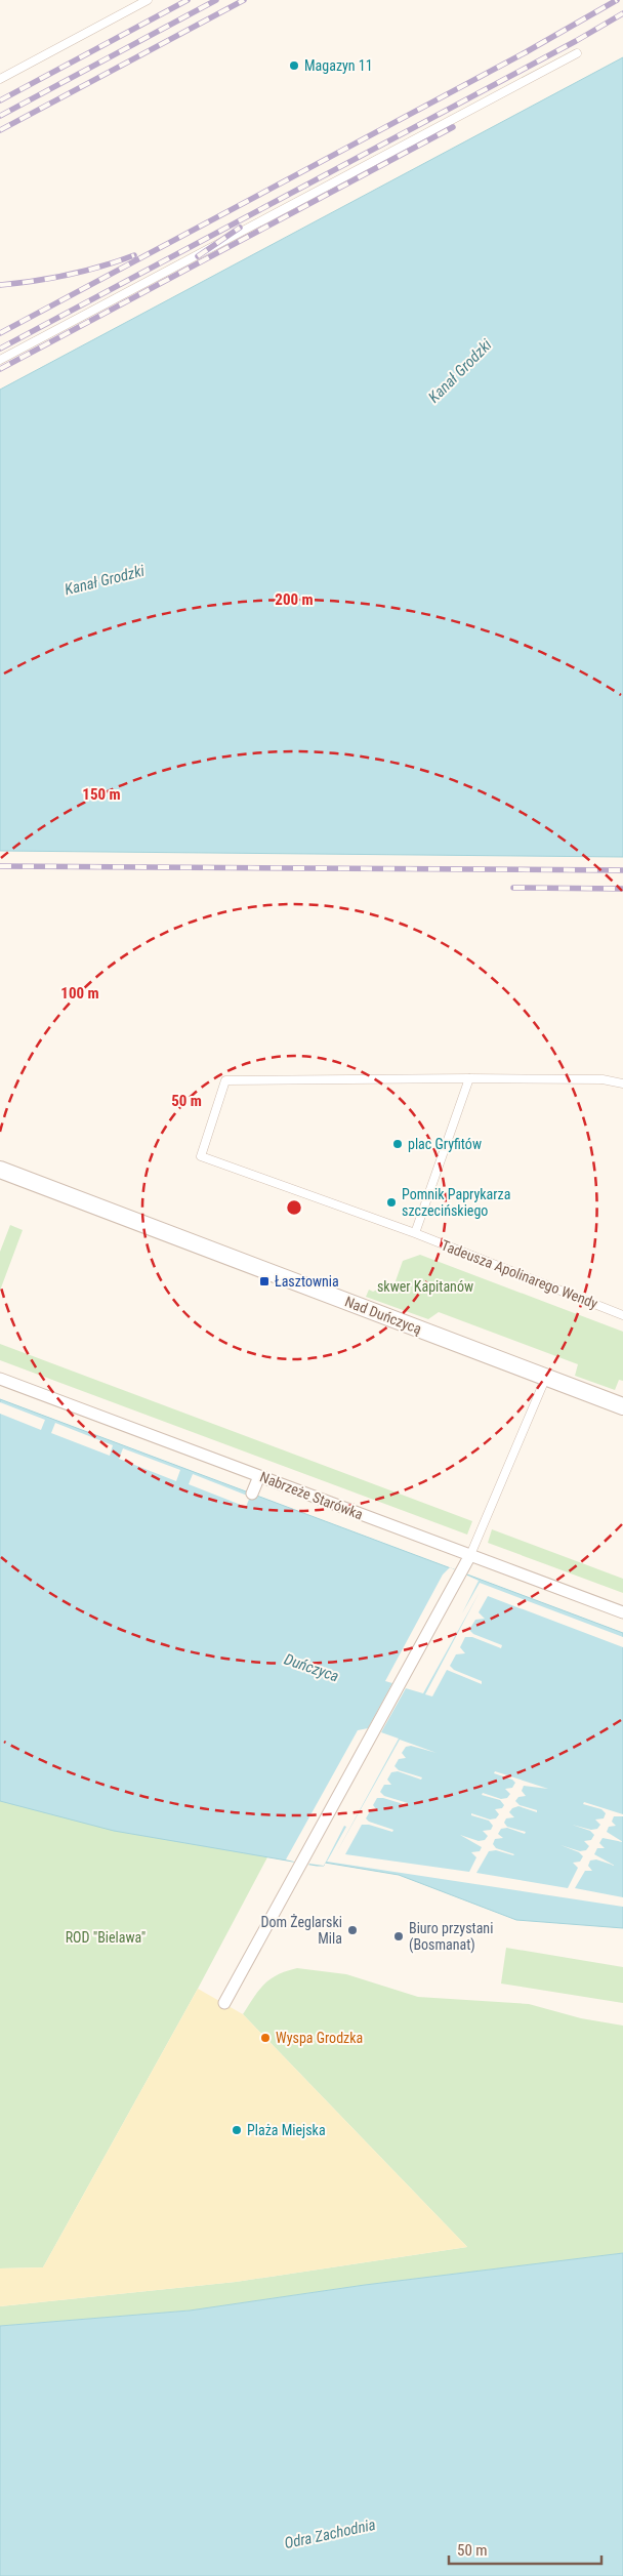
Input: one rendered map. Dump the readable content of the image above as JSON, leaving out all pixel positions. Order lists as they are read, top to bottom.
{
  "streets": {
    "street": ["Nad Duńczycą", "Nabrzeże Starówka"],
    "lane": ["Tadeusza Apolinarego Wendy"]
  },
  "water": ["Kanał Grodzki", "Duńczyca", "Odra Zachodnia"],
  "parks": ["skwer Kapitanów", "ROD \"Bielawa\""],
  "places": {
    "other": [
      "Magazyn 11",
      "plac Gryfitów",
      "Pomnik Paprykarza szczecińskiego",
      "Dom Żeglarski Mila",
      "Biuro przystani (Bosmanat)",
      "Wyspa Grodzka",
      "Plaża Miejska"
    ],
    "transit": ["Łasztownia"]
  },
  "scale_bar": "50 m",
  "rings": [
    "200 m",
    "150 m",
    "100 m",
    "50 m"
  ]
}
